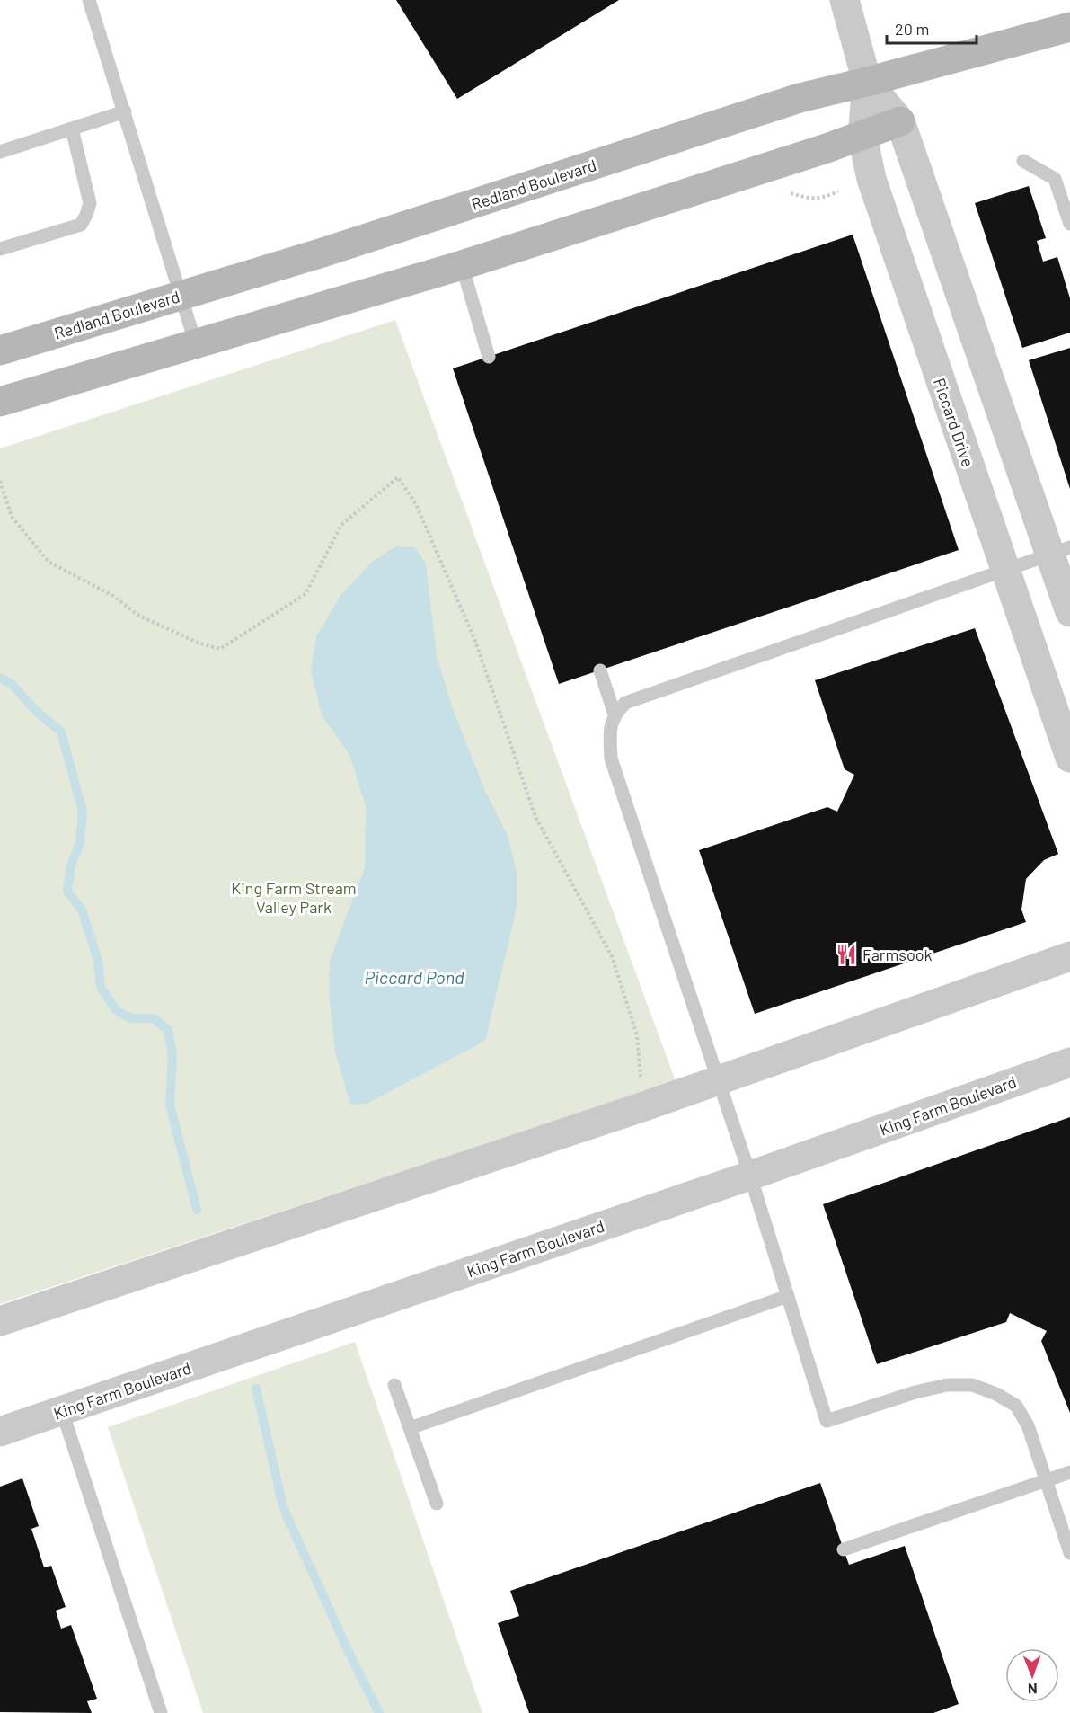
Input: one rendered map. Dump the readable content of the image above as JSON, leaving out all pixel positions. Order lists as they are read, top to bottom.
{
  "streets": {
    "main road": ["Redland Boulevard"],
    "street": ["Piccard Drive", "King Farm Boulevard"]
  },
  "crossings": [
    ["Redland Boulevard", "Piccard Drive"]
  ],
  "water": ["Piccard Pond"],
  "parks": ["King Farm Stream Valley Park"],
  "places": {
    "restaurant": ["Farmsook"]
  },
  "scale_bar": "20 m",
  "north": "bottom"
}
